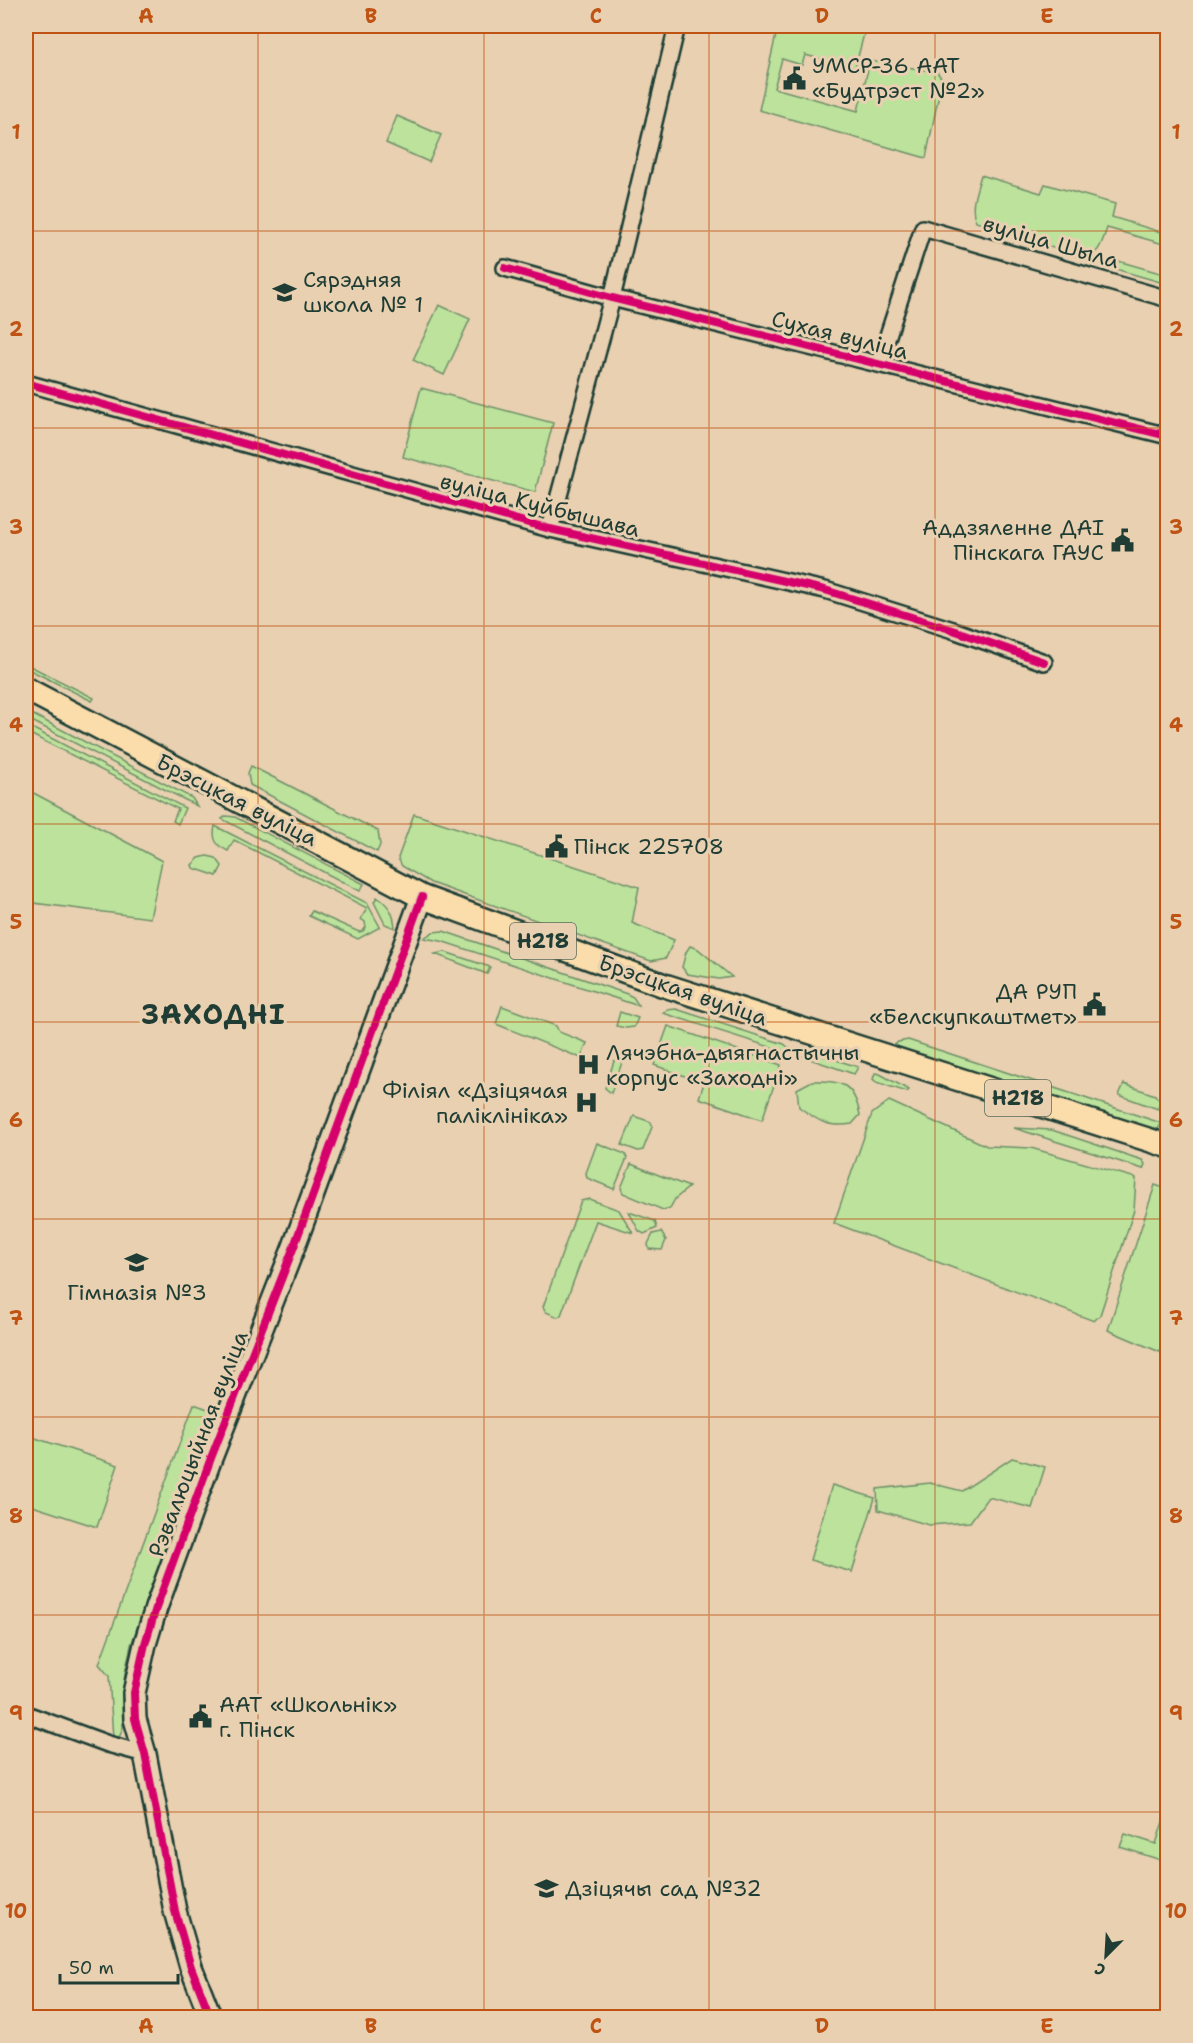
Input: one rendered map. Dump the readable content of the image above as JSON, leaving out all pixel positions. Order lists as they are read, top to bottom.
{
  "streets": {
    "main road": ["Брэсцкая вуліца", "Н218"],
    "street": [
      "вуліца Шыла",
      "Сухая вуліца",
      "вуліца Куйбышава",
      "Рэвалюцыйная вуліца"
    ]
  },
  "crossings": [
    ["вуліца Шыла", "Сухая вуліца"],
    ["Брэсцкая вуліца", "Рэвалюцыйная вуліца"]
  ],
  "districts": ["ЗАХОДНІ"],
  "places": {
    "public building": [
      "УМСР-36 ААТ «Будтрэст №2»",
      "Аддзяленне ДАІ Пінскага ГАУС",
      "Пінск 225708",
      "ДА РУП «Белскупкаштмет»",
      "ААТ «Школьнік» г. Пінск"
    ],
    "school or university": ["Сярэдняя школа № 1", "Гімназія №3", "Дзіцячы сад №32"],
    "hospital": ["Лячэбна-дыягнастычны корпус «Заходні»", "Філіял «Дзіцячая паліклініка»"]
  },
  "scale_bar": "50 m",
  "north": "bottom left",
  "grid": {
    "columns": [
      "A",
      "B",
      "C",
      "D",
      "E"
    ],
    "rows": [
      "1",
      "2",
      "3",
      "4",
      "5",
      "6",
      "7",
      "8",
      "9",
      "10"
    ]
  }
}
